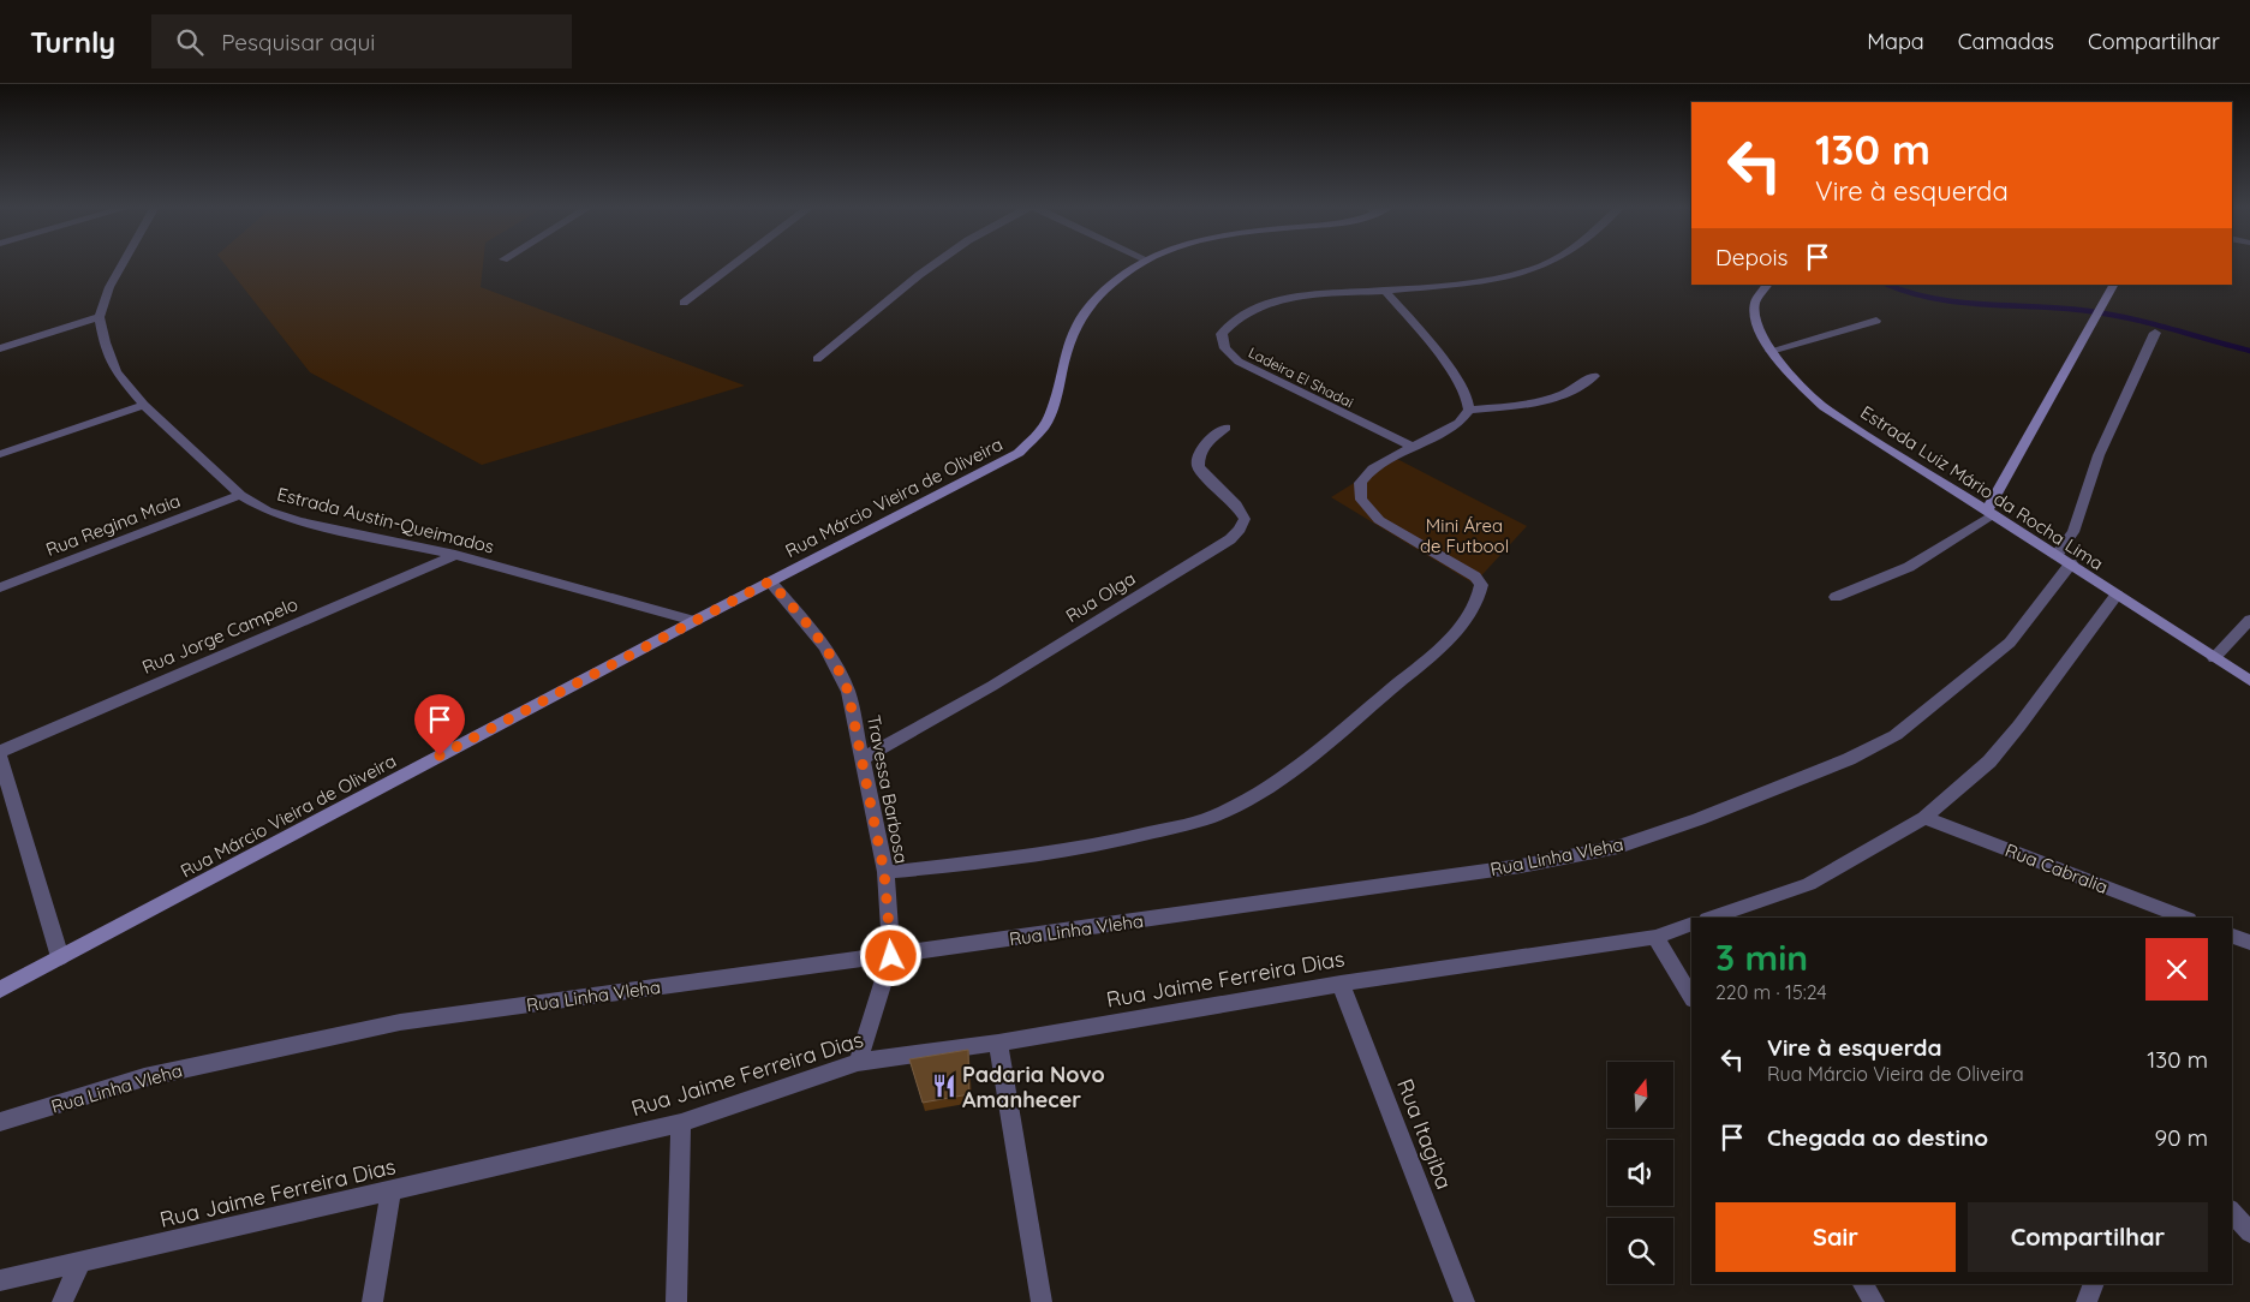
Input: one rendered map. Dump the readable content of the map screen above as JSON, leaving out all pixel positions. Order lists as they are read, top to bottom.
{
  "streets": {
    "main road": ["Estrada Luiz Mário da Rocha Lima", "Rua Márcio Vieira de Oliveira"],
    "street": [
      "Ladeira El Shadai",
      "Estrada Austin-Queimados",
      "Rua Regina Maia",
      "Rua Olga",
      "Rua Jorge Campelo",
      "Travessa Barbosa",
      "Rua Linha Vleha",
      "Rua Cabralia",
      "Rua Jaime Ferreira Dias",
      "Rua Itagiba"
    ]
  },
  "crossings": [
    ["Estrada Luiz Mário da Rocha Lima", "Rua Linha Vleha"],
    ["Rua Márcio Vieira de Oliveira", "Estrada Austin-Queimados"],
    ["Rua Márcio Vieira de Oliveira", "Travessa Barbosa"],
    ["Estrada Austin-Queimados", "Rua Regina Maia"],
    ["Estrada Austin-Queimados", "Rua Jorge Campelo"],
    ["Rua Olga", "Travessa Barbosa"],
    ["Travessa Barbosa", "Rua Linha Vleha"],
    ["Travessa Barbosa", "Rua Jaime Ferreira Dias"],
    ["Rua Jaime Ferreira Dias", "Rua Itagiba"]
  ],
  "parks": ["Mini Área de Futbool"],
  "places": {
    "restaurant": ["Padaria Novo Amanhecer"]
  },
  "north": "top",
  "page": {
    "header": "Turnly",
    "search": "Pesquisar aqui",
    "nav": ["Mapa", "Camadas", "Compartilhar"],
    "turn": ["130 m", "Vire à esquerda"],
    "then": "Depois",
    "heading": ["3 min", "220 m · 15:24"],
    "list": [
      {
        "name": "Vire à esquerda",
        "note": "Rua Márcio Vieira de Oliveira",
        "value": "130 m"
      },
      {
        "name": "Chegada ao destino",
        "value": "90 m"
      }
    ],
    "buttons": ["Sair", "Compartilhar"]
  }
}
